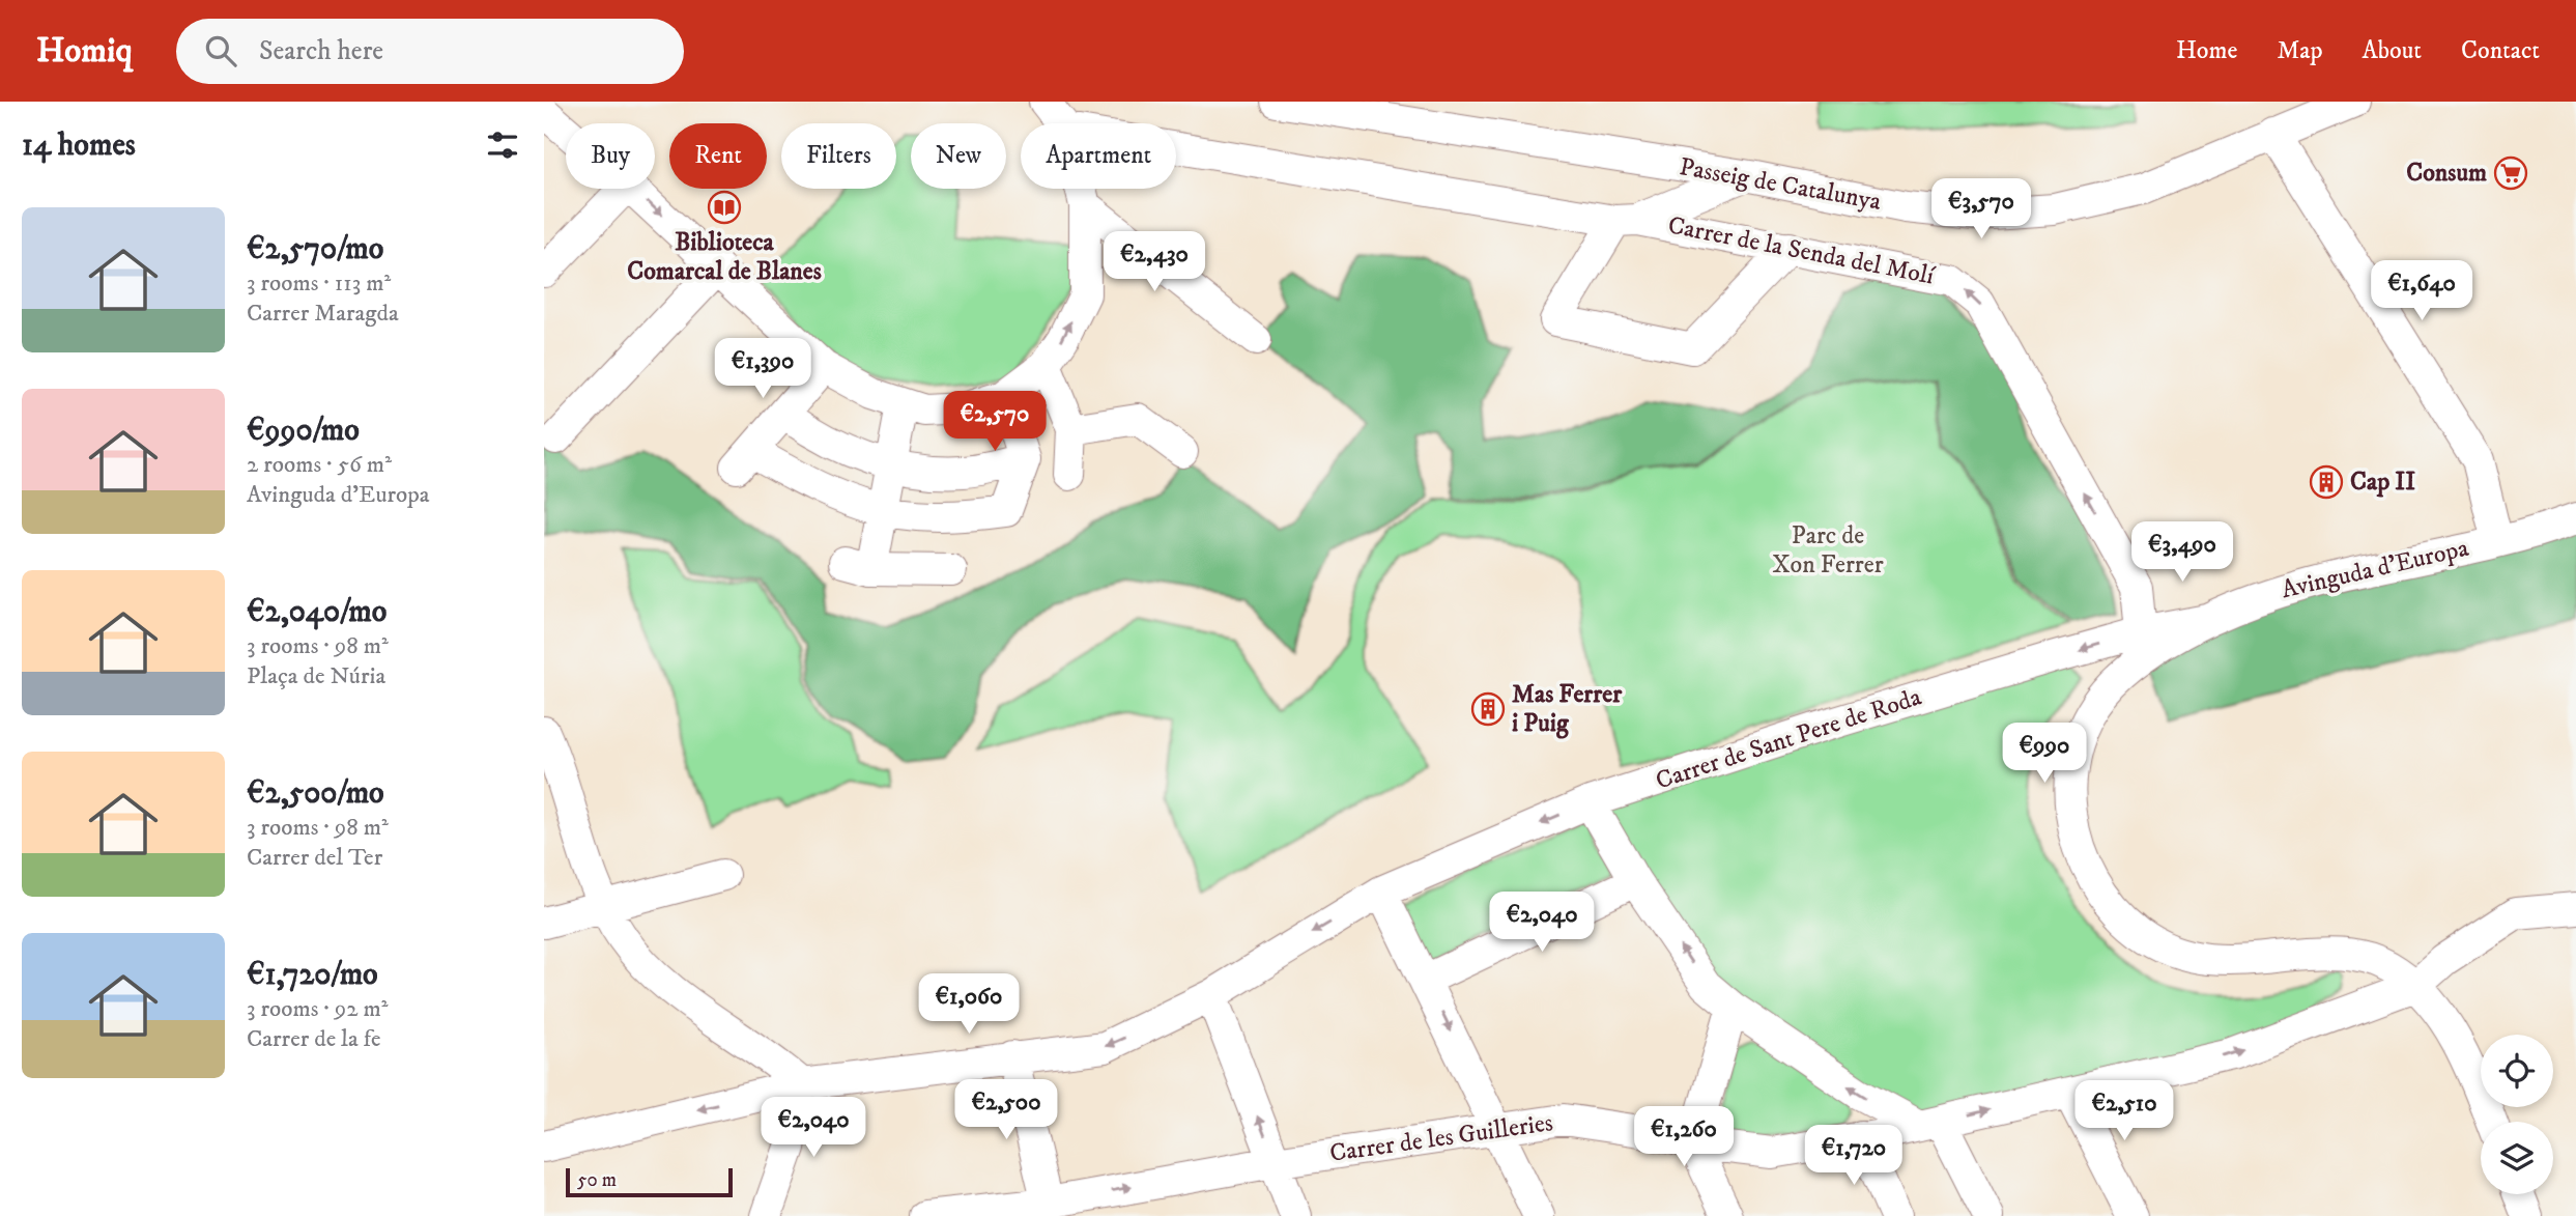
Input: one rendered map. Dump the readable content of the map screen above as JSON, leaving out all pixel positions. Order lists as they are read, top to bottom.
{
  "streets": {
    "street": [
      "Passeig de Catalunya",
      "Carrer de la Senda del Molí",
      "Avinguda d'Europa",
      "Carrer de Sant Pere de Roda",
      "Carrer de les Guilleries"
    ]
  },
  "crossings": [
    ["Passeig de Catalunya", "Carrer de la Senda del Molí"],
    ["Carrer de la Senda del Molí", "Avinguda d'Europa"],
    ["Carrer de la Senda del Molí", "Carrer de Sant Pere de Roda"],
    ["Avinguda d'Europa", "Carrer de Sant Pere de Roda"],
    ["Avinguda d'Europa", "Carrer de les Guilleries"]
  ],
  "one_way": ["Carrer de la Senda del Molí", "Carrer de Sant Pere de Roda", "Carrer de les Guilleries"],
  "parks": ["Parc de Xon Ferrer"],
  "places": {
    "supermarket": ["Consum"],
    "library": ["Biblioteca Comarcal de Blanes"],
    "building": ["Cap II", "Mas Ferrer i Puig"]
  },
  "scale_bar": "50 m",
  "page": {
    "header": "Homiq",
    "search": "Search here",
    "nav": [
      "Home",
      "Map",
      "About",
      "Contact"
    ],
    "heading": "14 homes",
    "chip": [
      "Buy",
      "Rent",
      "Filters",
      "New",
      "Apartment"
    ],
    "price": [
      "€3,570",
      "€2,430",
      "€1,640",
      "€1,390",
      "€2,570",
      "€3,490",
      "€990",
      "€2,040",
      "€1,060",
      "€2,500",
      "€2,510",
      "€2,040",
      "€1,260",
      "€1,720"
    ],
    "list": [
      {
        "name": "€2,570/mo",
        "note": "3 rooms · 113 m² · Carrer Maragda"
      },
      {
        "name": "€990/mo",
        "note": "2 rooms · 56 m² · Avinguda d'Europa"
      },
      {
        "name": "€2,040/mo",
        "note": "3 rooms · 98 m² · Plaça de Núria"
      },
      {
        "name": "€2,500/mo",
        "note": "3 rooms · 98 m² · Carrer del Ter"
      },
      {
        "name": "€1,720/mo",
        "note": "3 rooms · 92 m² · Carrer de la fe"
      }
    ],
    "scale": "50 m"
  }
}
